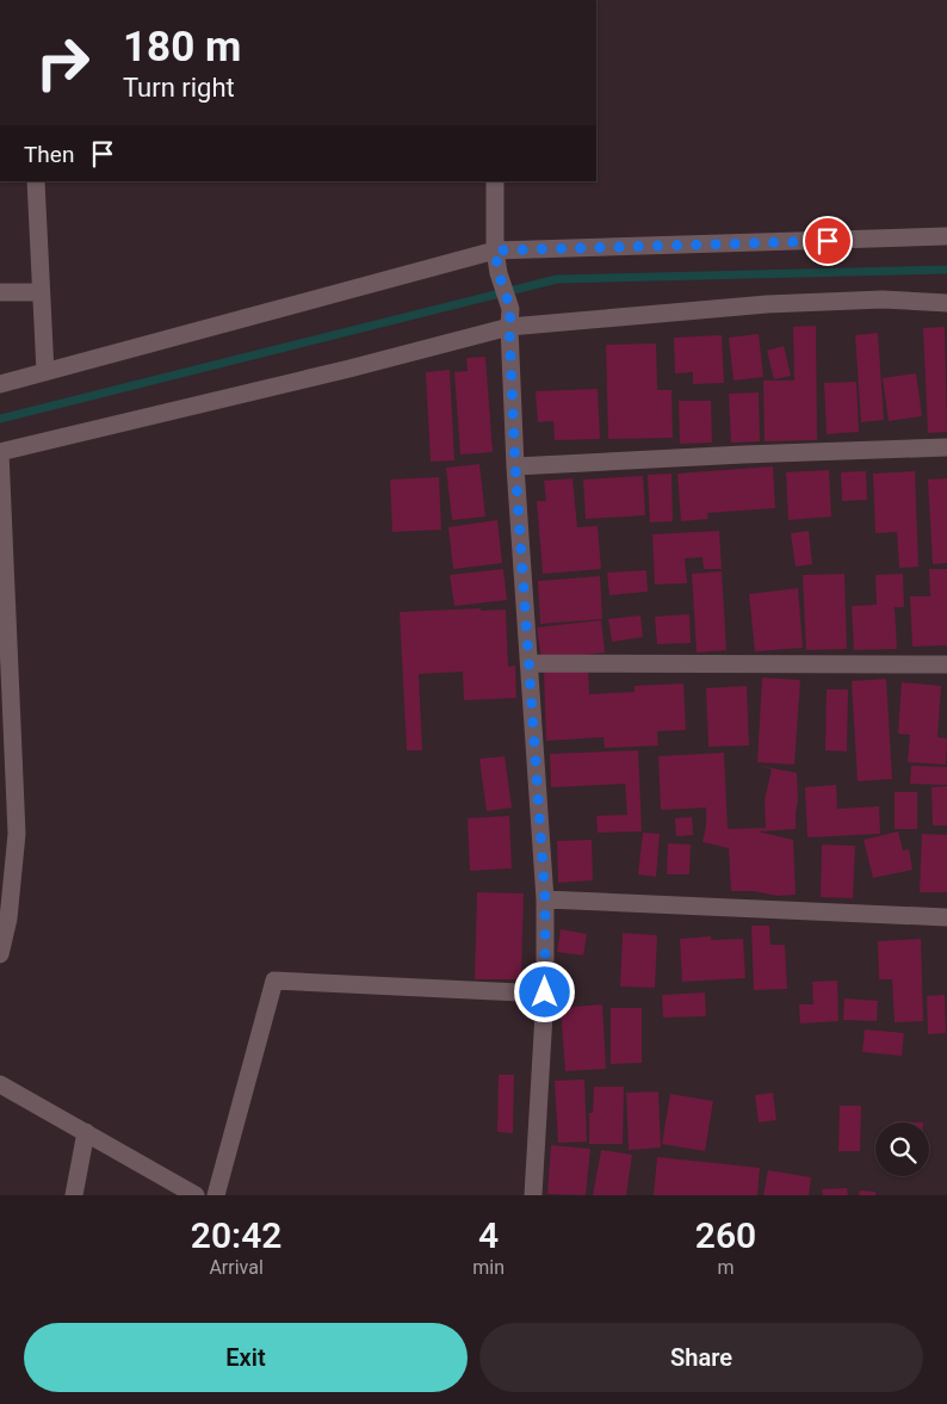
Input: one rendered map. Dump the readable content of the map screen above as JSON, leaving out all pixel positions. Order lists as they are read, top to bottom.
{
  "page": {
    "turn": ["180 m", "Turn right"],
    "then": "Then",
    "eta": [
      "20:42",
      "Arrival",
      "4",
      "min",
      "260",
      "m"
    ],
    "buttons": ["Exit", "Share"]
  }
}
